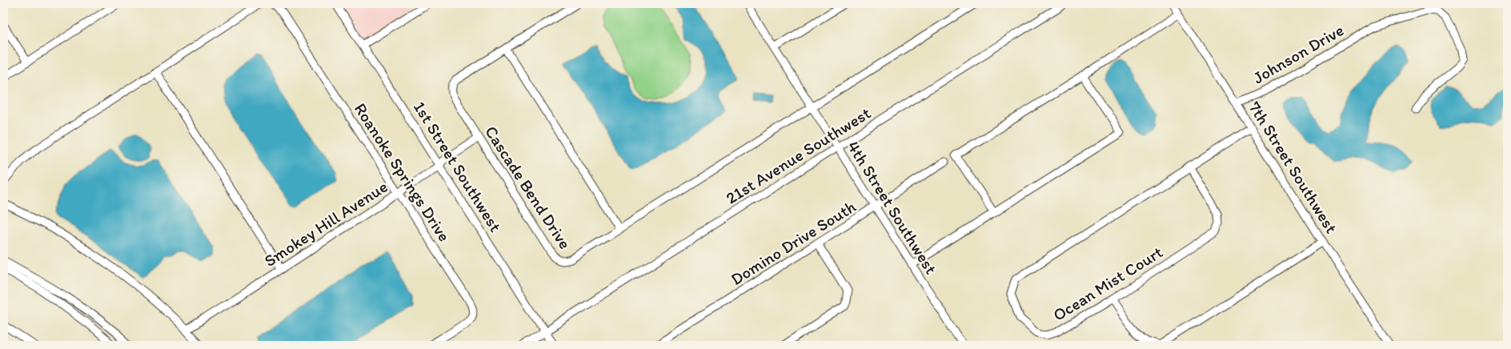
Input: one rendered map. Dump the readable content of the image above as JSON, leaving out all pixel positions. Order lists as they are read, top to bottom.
{
  "streets": {
    "street": [
      "Johnson Drive",
      "21st Avenue Southwest",
      "1st Street Southwest",
      "7th Street Southwest",
      "Roanoke Springs Drive",
      "Cascade Bend Drive",
      "4th Street Southwest",
      "Smokey Hill Avenue",
      "Domino Drive South",
      "Ocean Mist Court"
    ]
  },
  "crossings": [
    ["Johnson Drive", "7th Street Southwest"],
    ["21st Avenue Southwest", "1st Street Southwest"],
    ["21st Avenue Southwest", "4th Street Southwest"],
    ["1st Street Southwest", "Smokey Hill Avenue"],
    ["7th Street Southwest", "Ocean Mist Court"],
    ["Roanoke Springs Drive", "Smokey Hill Avenue"],
    ["Cascade Bend Drive", "4th Street Southwest"],
    ["Cascade Bend Drive", "Smokey Hill Avenue"],
    ["4th Street Southwest", "Domino Drive South"]
  ]
}
